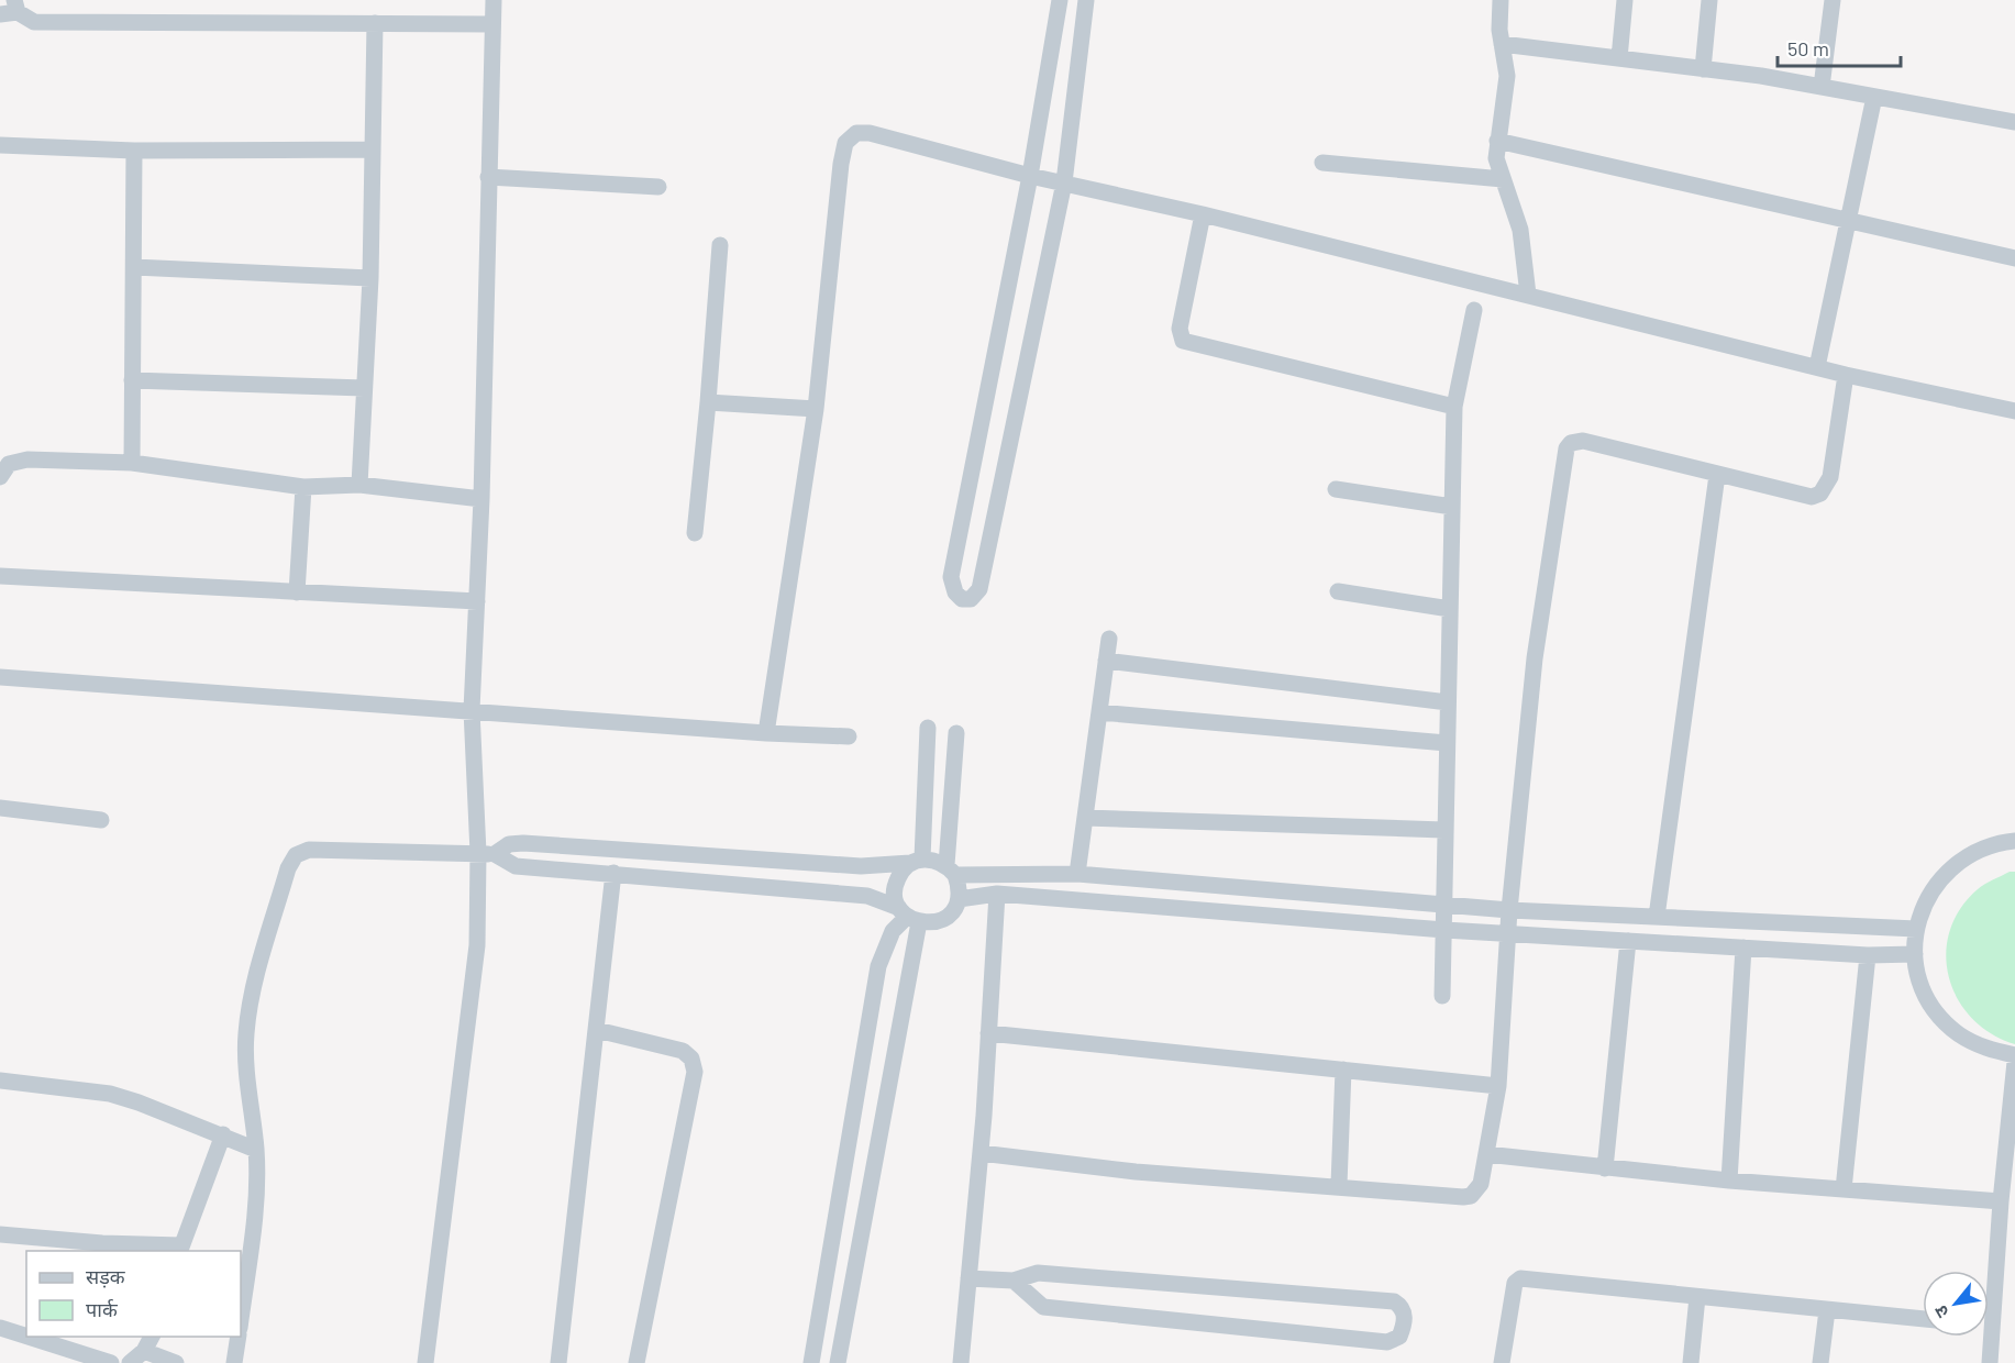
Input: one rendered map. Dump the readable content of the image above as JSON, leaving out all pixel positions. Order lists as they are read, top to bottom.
{
  "legend": ["सड़क", "पार्क"],
  "scale_bar": "50 m",
  "north": "bottom left"
}
